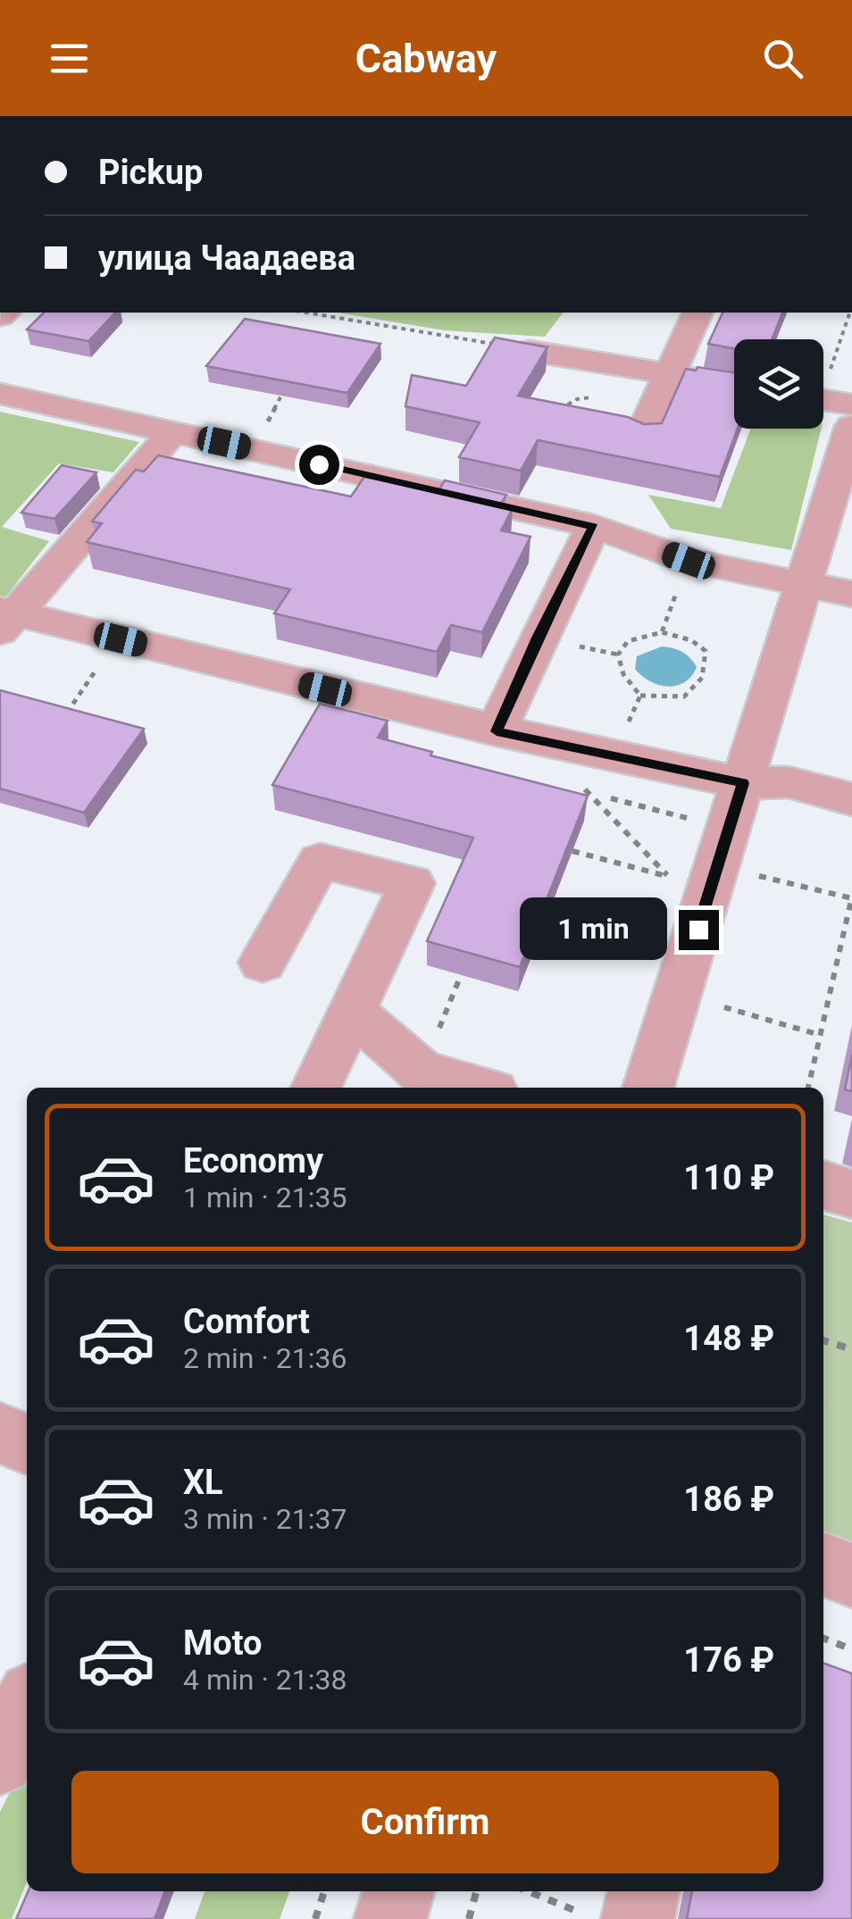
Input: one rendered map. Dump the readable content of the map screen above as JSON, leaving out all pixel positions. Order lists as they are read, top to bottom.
{
  "page": {
    "header": "Cabway",
    "banner": ["Pickup", "улица Чаадаева"],
    "bubble": "1 min",
    "list": [
      {
        "name": "Economy",
        "note": "1 min · 21:35",
        "value": "110 ₽"
      },
      {
        "name": "Comfort",
        "note": "2 min · 21:36",
        "value": "148 ₽"
      },
      {
        "name": "XL",
        "note": "3 min · 21:37",
        "value": "186 ₽"
      },
      {
        "name": "Moto",
        "note": "4 min · 21:38",
        "value": "176 ₽"
      }
    ],
    "buttons": "Confirm"
  }
}
